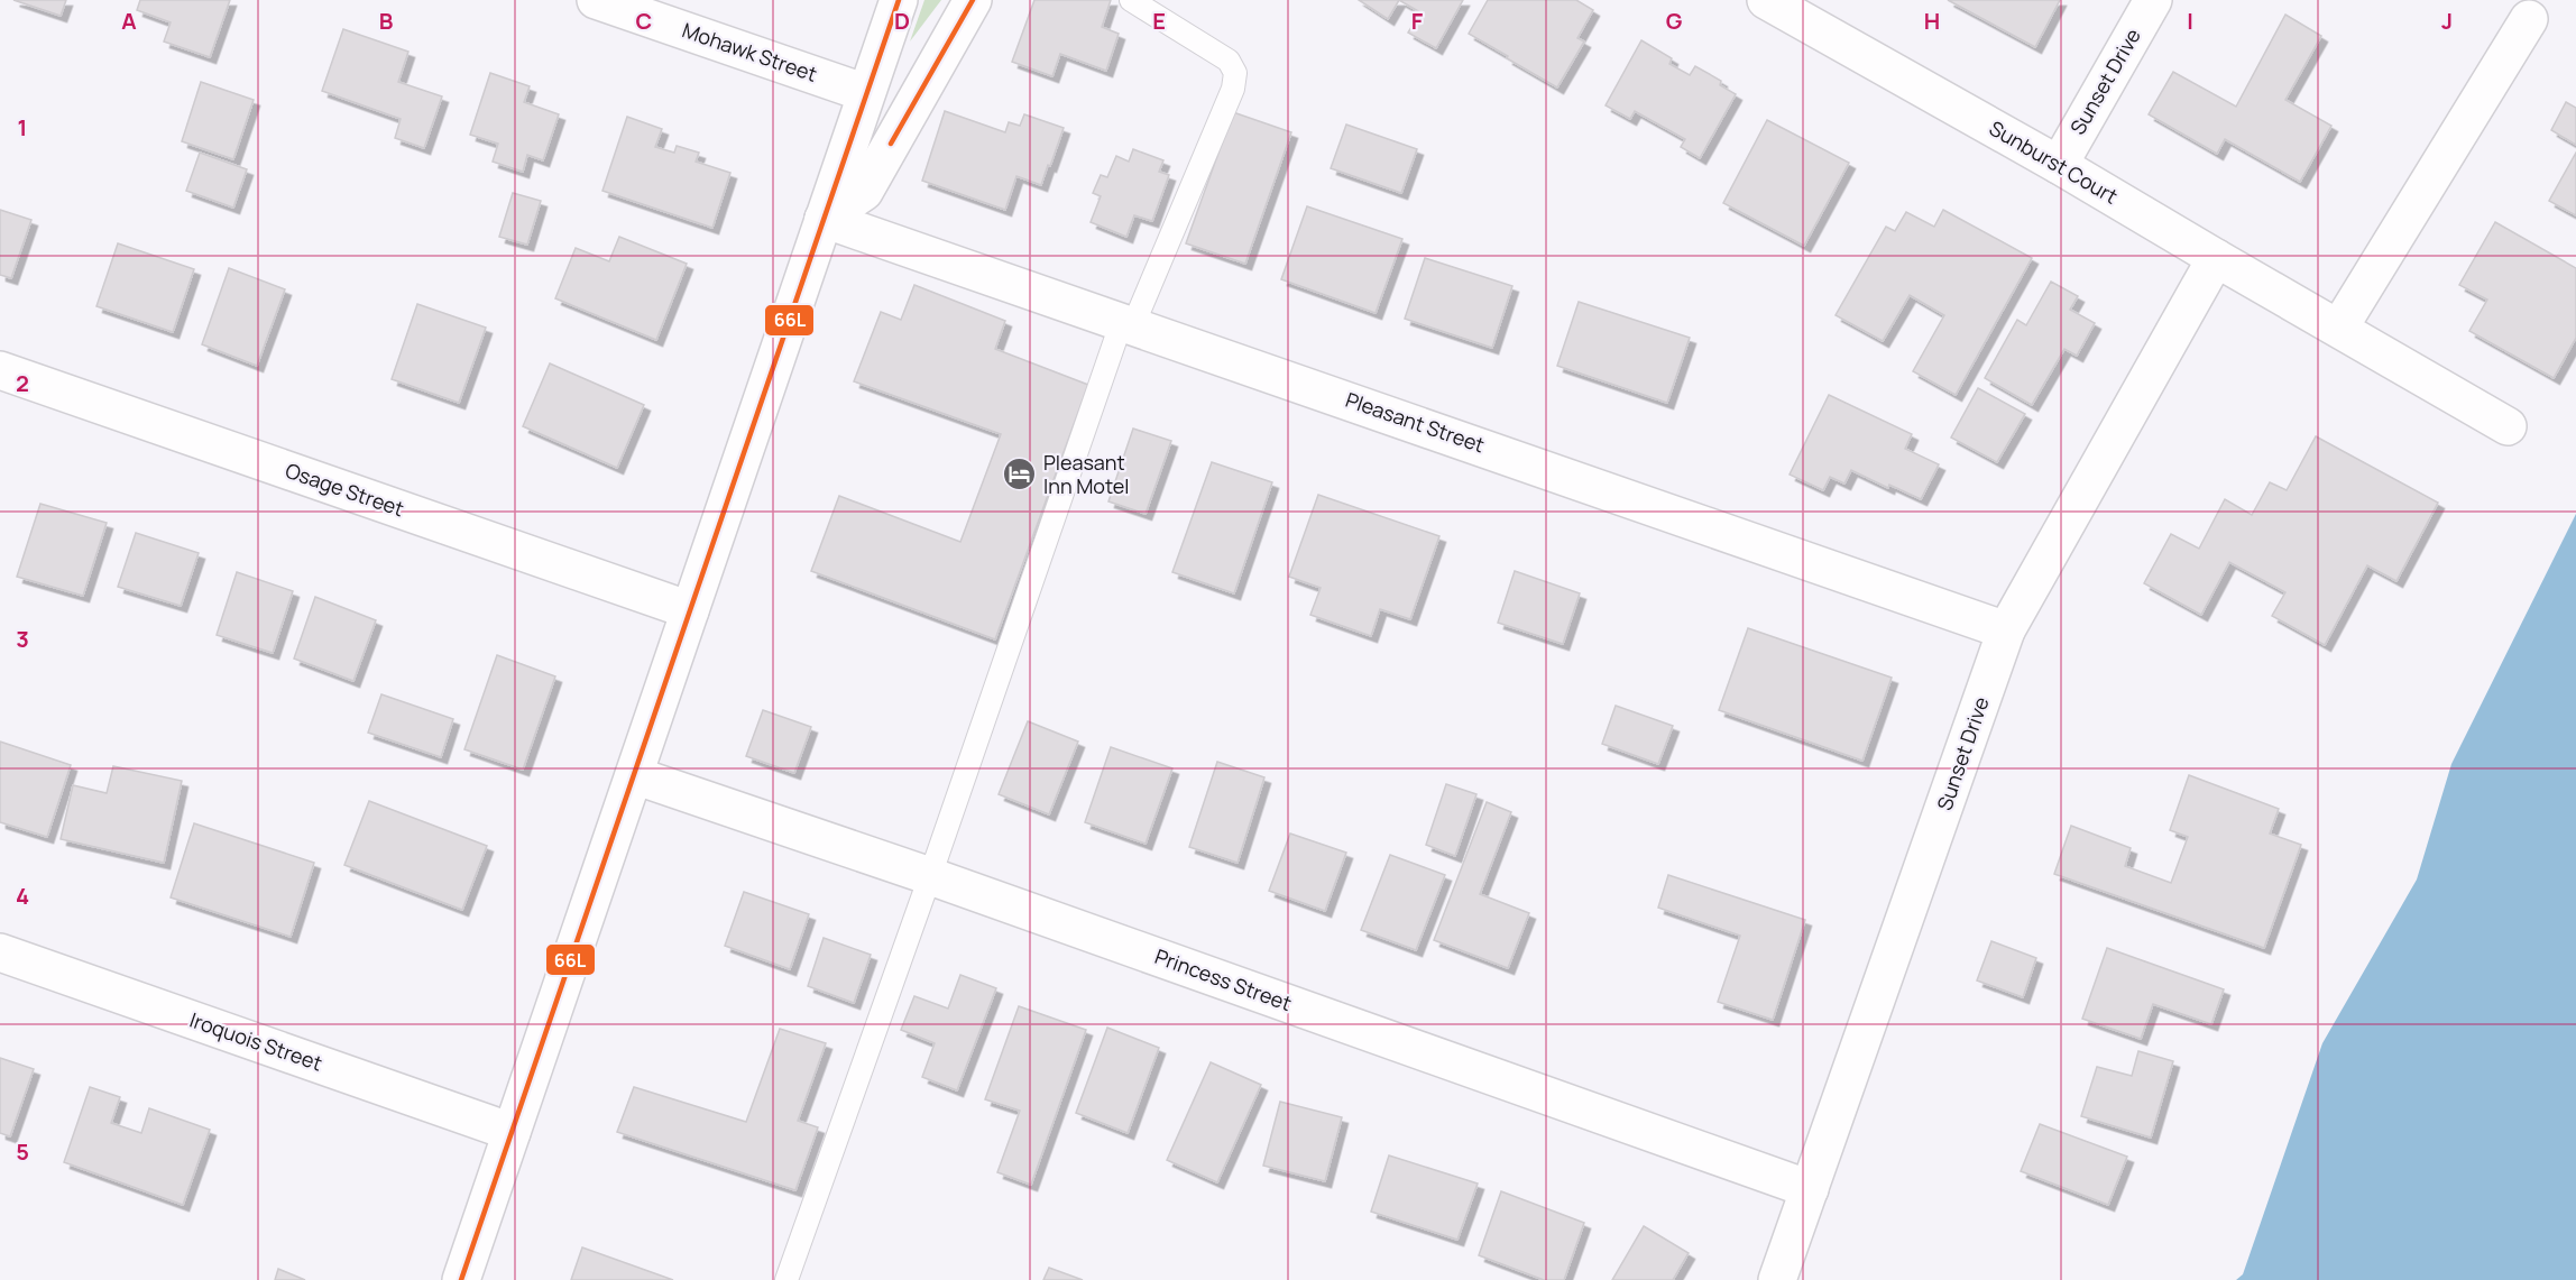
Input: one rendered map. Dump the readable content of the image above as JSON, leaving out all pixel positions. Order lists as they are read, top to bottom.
{
  "streets": {
    "street": [
      "Mohawk Street",
      "Sunset Drive",
      "Sunburst Court",
      "Pleasant Street",
      "Osage Street",
      "Princess Street",
      "Iroquois Street"
    ]
  },
  "crossings": [
    ["Sunset Drive", "Sunburst Court"],
    ["Sunset Drive", "Pleasant Street"],
    ["Sunset Drive", "Princess Street"]
  ],
  "places": {
    "hotel": ["Pleasant Inn Motel"]
  },
  "lines": ["transit line 66L"],
  "grid": {
    "columns": [
      "A",
      "B",
      "C",
      "D",
      "E",
      "F",
      "G",
      "H",
      "I",
      "J"
    ],
    "rows": [
      "1",
      "2",
      "3",
      "4",
      "5"
    ]
  }
}
